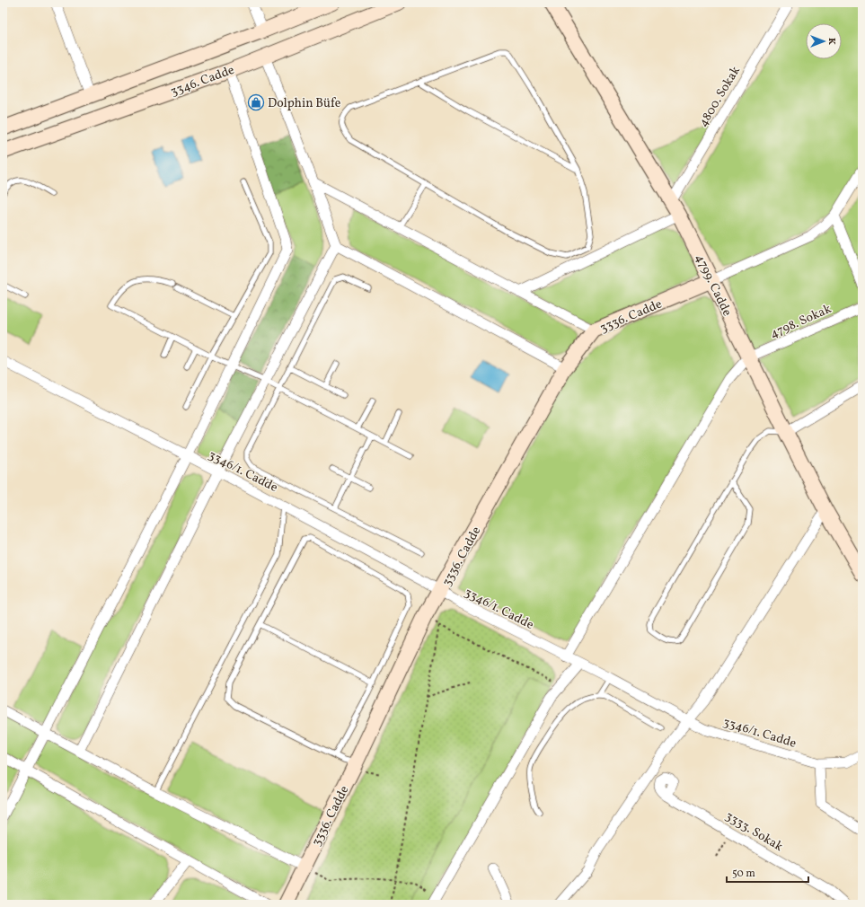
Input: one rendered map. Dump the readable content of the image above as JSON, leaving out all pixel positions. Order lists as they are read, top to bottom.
{
  "streets": {
    "street": [
      "3346. Cadde",
      "4800. Sokak",
      "4799. Cadde",
      "3336. Cadde",
      "4798. Sokak",
      "3346/1. Cadde",
      "3333. Sokak"
    ]
  },
  "crossings": [
    ["4800. Sokak", "4799. Cadde"],
    ["4799. Cadde", "3336. Cadde"],
    ["4799. Cadde", "4798. Sokak"],
    ["3336. Cadde", "3346/1. Cadde"]
  ],
  "places": {
    "shop": ["Dolphin Büfe"]
  },
  "scale_bar": "50 m",
  "north": "right"
}
